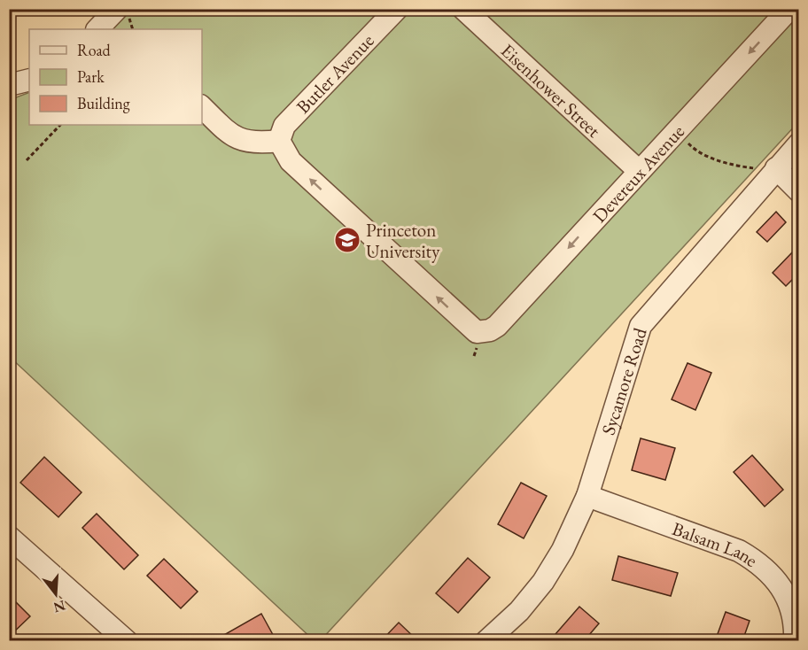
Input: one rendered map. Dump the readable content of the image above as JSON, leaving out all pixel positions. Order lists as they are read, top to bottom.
{
  "streets": {
    "street": [
      "Butler Avenue",
      "Eisenhower Street",
      "Devereux Avenue",
      "Sycamore Road",
      "Balsam Lane"
    ]
  },
  "crossings": [
    ["Butler Avenue", "Devereux Avenue"],
    ["Eisenhower Street", "Devereux Avenue"],
    ["Sycamore Road", "Balsam Lane"]
  ],
  "places": {
    "school or university": ["Princeton University"]
  },
  "legend": ["Road", "Park", "Building"],
  "north": "bottom"
}
